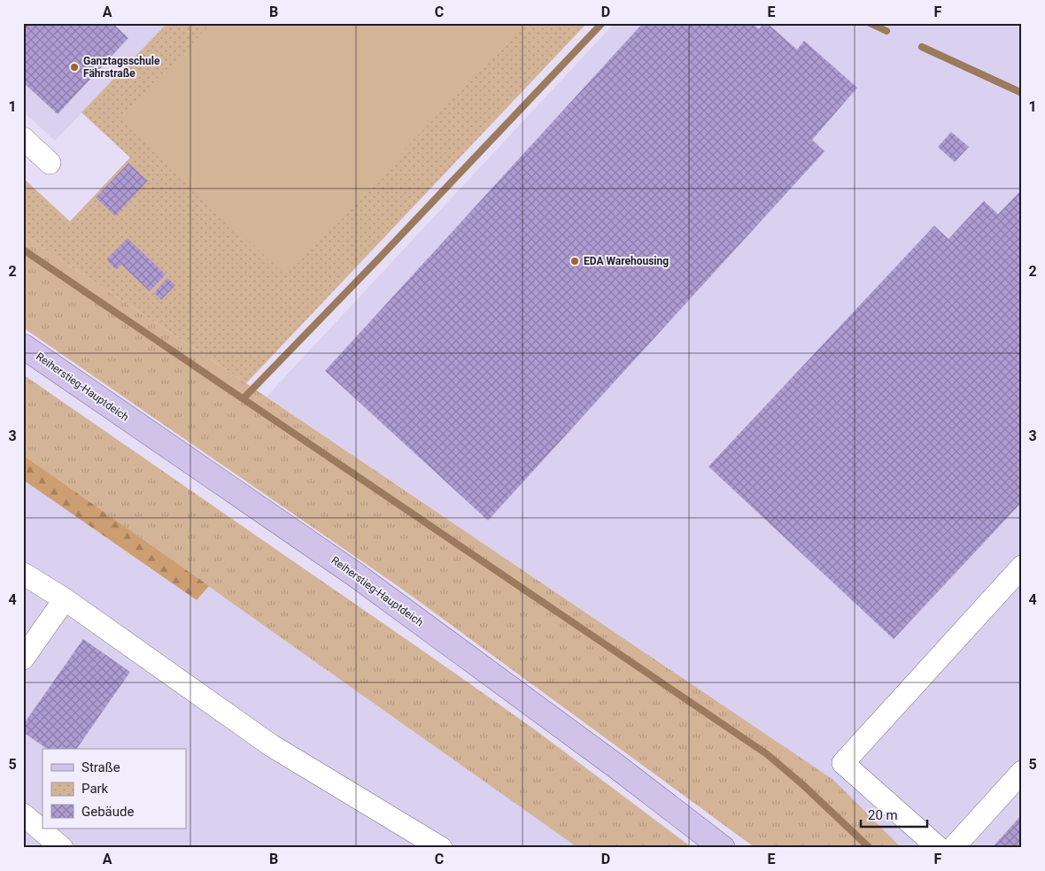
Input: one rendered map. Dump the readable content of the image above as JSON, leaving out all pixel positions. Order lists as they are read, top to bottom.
{
  "streets": {
    "main road": ["Reiherstieg-Hauptdeich"]
  },
  "places": ["Ganztagsschule Fährstraße", "EDA Warehousing"],
  "legend": ["Straße", "Park", "Gebäude"],
  "scale_bar": "20 m",
  "grid": {
    "columns": [
      "A",
      "B",
      "C",
      "D",
      "E",
      "F"
    ],
    "rows": [
      "1",
      "2",
      "3",
      "4",
      "5"
    ]
  }
}
